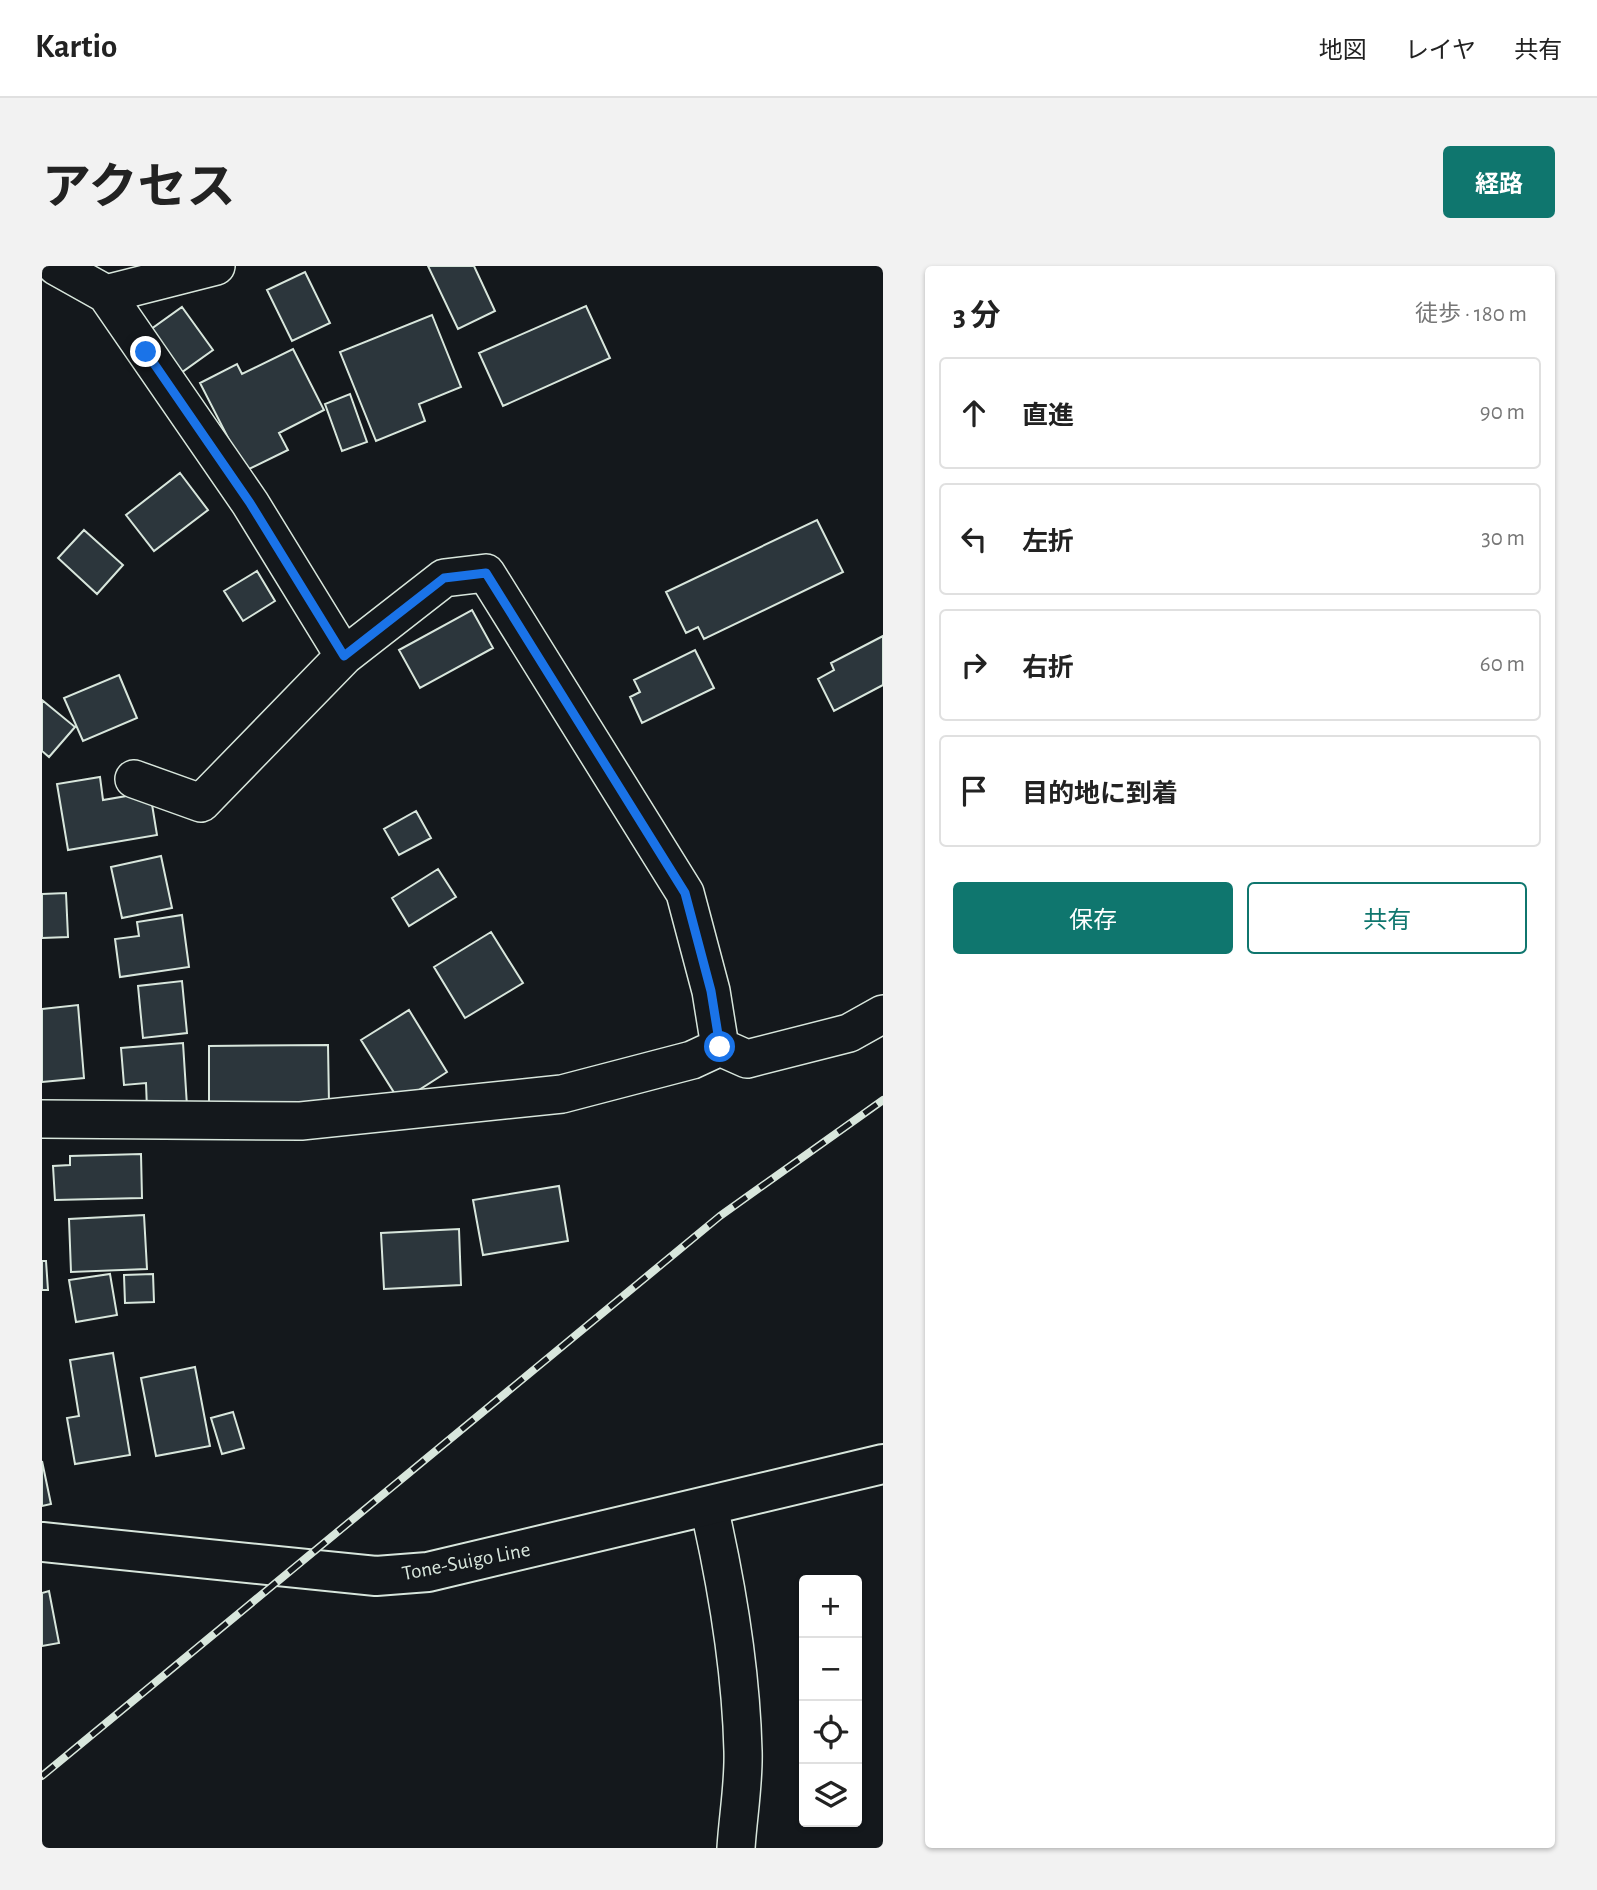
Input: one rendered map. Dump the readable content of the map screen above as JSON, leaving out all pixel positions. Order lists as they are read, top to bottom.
{
  "streets": {
    "highway": ["Tone-Suigo Line"]
  },
  "page": {
    "header": "Kartio",
    "nav": ["地図", "レイヤ", "共有"],
    "title": "アクセス",
    "buttons": [
      "経路",
      ["保存", "共有"]
    ],
    "heading": ["3 分", "徒歩 · 180 m"],
    "list": [
      ["直進", "90 m"],
      ["左折", "30 m"],
      ["右折", "60 m"],
      "目的地に到着"
    ],
    "map_buttons": ["+", "−"]
  }
}
